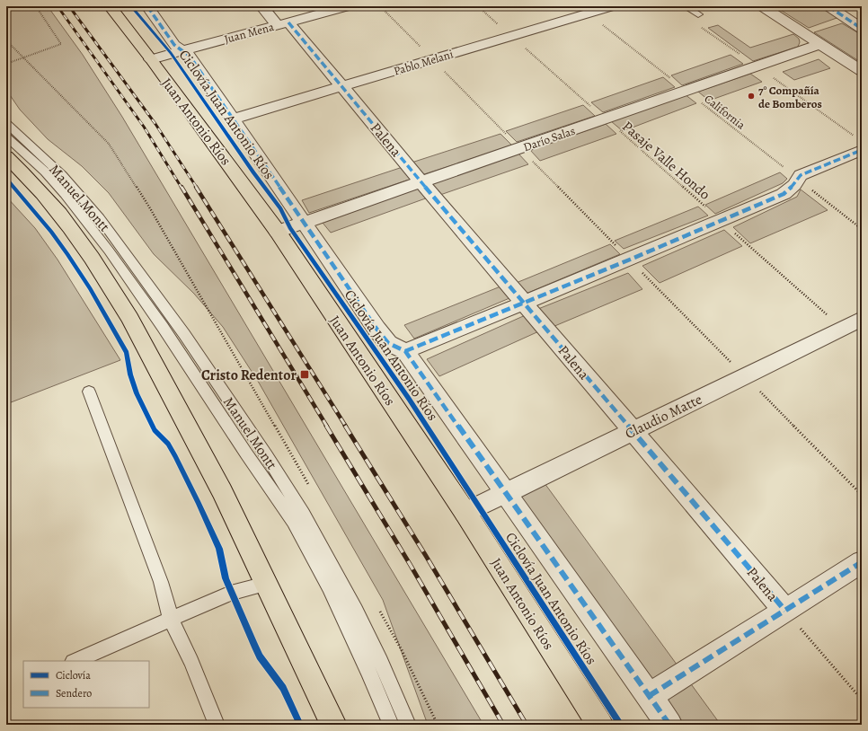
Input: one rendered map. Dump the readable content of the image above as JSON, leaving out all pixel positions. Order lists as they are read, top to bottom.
{
  "streets": {
    "main road": ["Juan Antonio Ríos", "Manuel Montt"],
    "street": [
      "Juan Mena",
      "Pablo Melani",
      "Darío Salas",
      "Palena",
      "Claudio Matte"
    ],
    "path": ["California", "Pasaje Valle Hondo"],
    "cycle path": ["Ciclovía Juan Antonio Ríos"]
  },
  "crossings": [
    ["Juan Mena", "Juan Antonio Ríos"],
    ["Juan Mena", "Palena"],
    ["Pablo Melani", "California"],
    ["Pablo Melani", "Palena"],
    ["Pablo Melani", "Pasaje Valle Hondo"],
    ["California", "Darío Salas"],
    ["Juan Antonio Ríos", "Darío Salas"],
    ["Juan Antonio Ríos", "Claudio Matte"],
    ["Darío Salas", "Palena"],
    ["Darío Salas", "Pasaje Valle Hondo"],
    ["Palena", "Claudio Matte"],
    ["Pasaje Valle Hondo", "Claudio Matte"]
  ],
  "places": {
    "other": ["7° Compañía de Bomberos"],
    "transit": ["Cristo Redentor"]
  },
  "legend": ["Ciclovía", "Sendero"]
}
